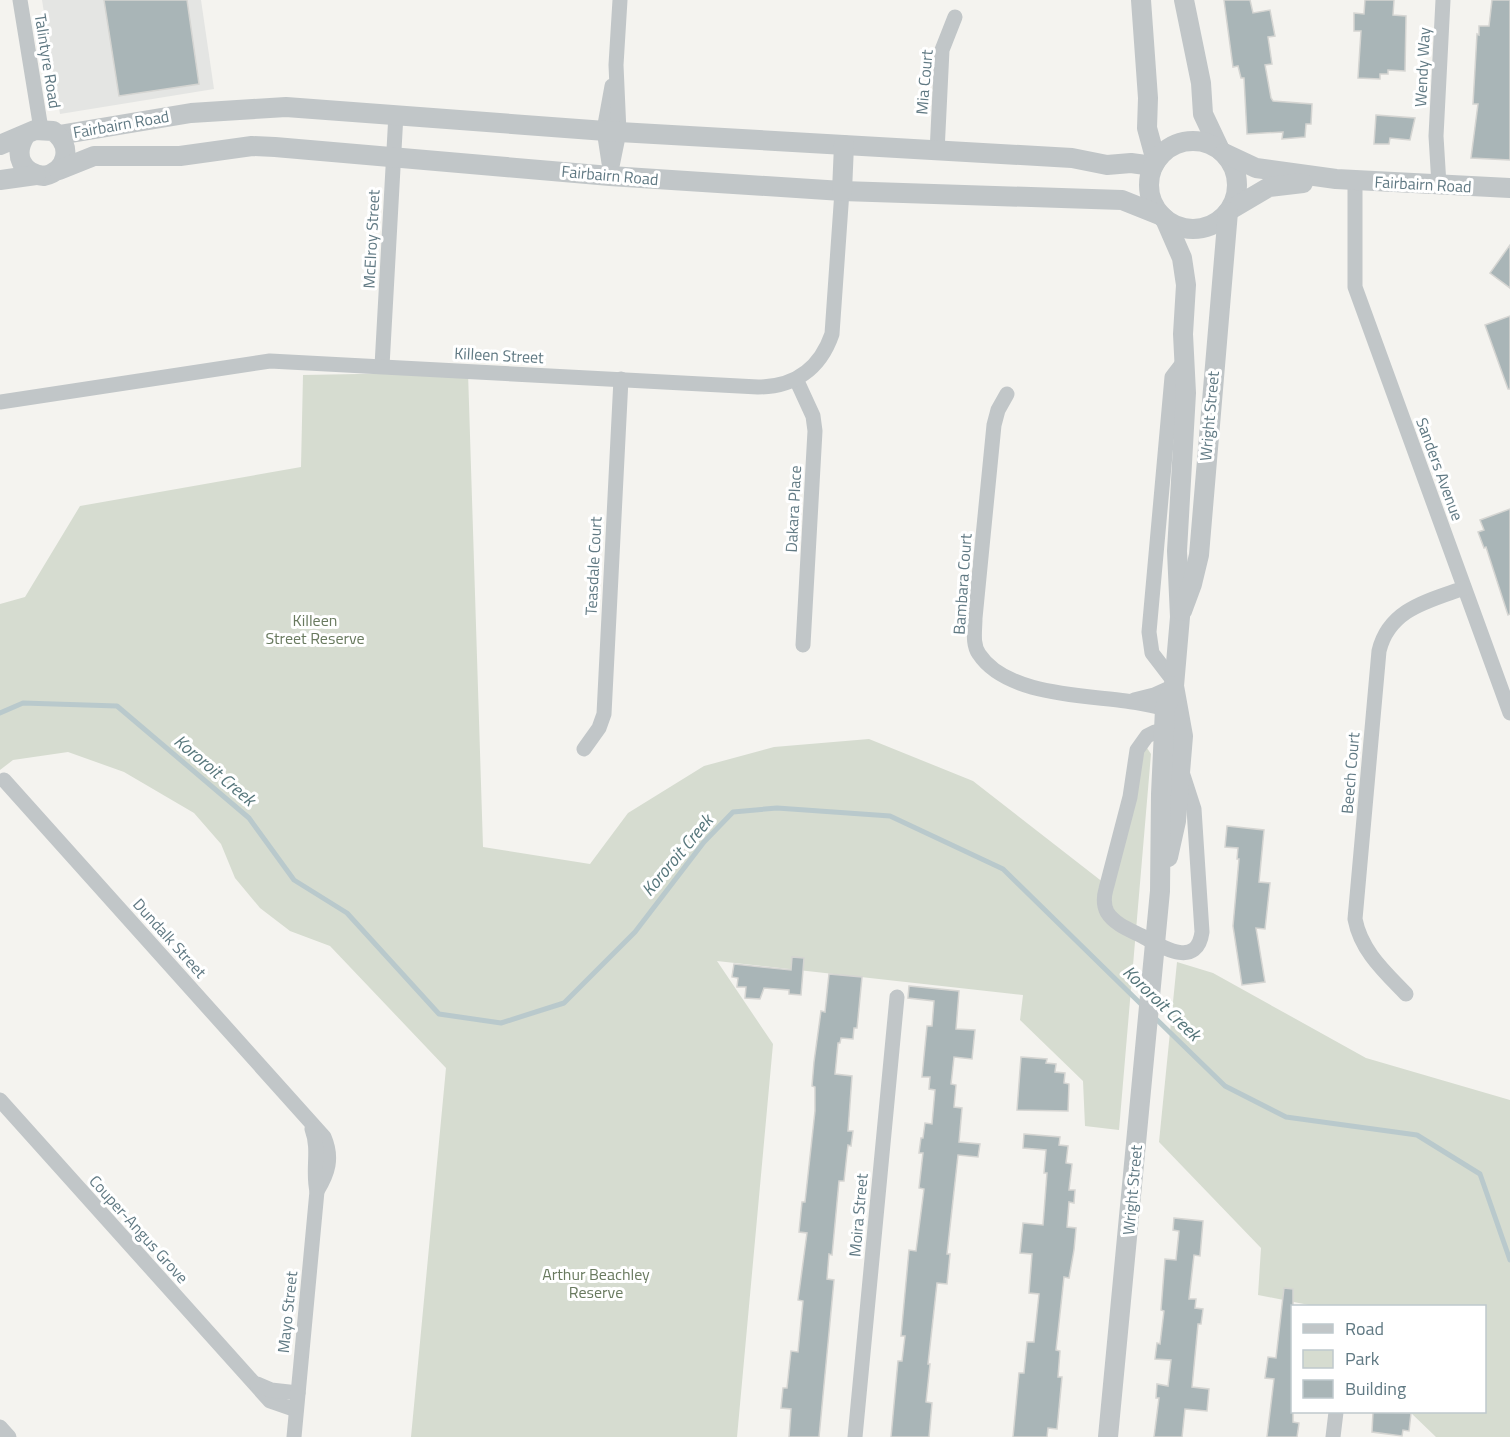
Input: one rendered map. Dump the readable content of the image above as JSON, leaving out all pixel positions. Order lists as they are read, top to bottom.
{
  "streets": {
    "street": [
      "Talintyre Road",
      "Wendy Way",
      "Mia Court",
      "Fairbairn Road",
      "McElroy Street",
      "Killeen Street",
      "Wright Street",
      "Sanders Avenue",
      "Dakara Place",
      "Teasdale Court",
      "Bambara Court",
      "Beech Court",
      "Dundalk Street",
      "Moira Street",
      "Couper-Angus Grove",
      "Mayo Street"
    ]
  },
  "crossings": [
    ["Talintyre Road", "Fairbairn Road"],
    ["Wendy Way", "Fairbairn Road"],
    ["Mia Court", "Fairbairn Road"],
    ["Fairbairn Road", "McElroy Street"],
    ["Fairbairn Road", "Killeen Street"],
    ["Fairbairn Road", "Wright Street"],
    ["Fairbairn Road", "Sanders Avenue"],
    ["McElroy Street", "Killeen Street"],
    ["Killeen Street", "Dakara Place"],
    ["Killeen Street", "Teasdale Court"],
    ["Wright Street", "Bambara Court"],
    ["Sanders Avenue", "Beech Court"],
    ["Dundalk Street", "Mayo Street"],
    ["Couper-Angus Grove", "Mayo Street"]
  ],
  "water": ["Kororoit Creek"],
  "parks": ["Killeen Street Reserve", "Arthur Beachley Reserve"],
  "legend": ["Road", "Park", "Building"]
}
